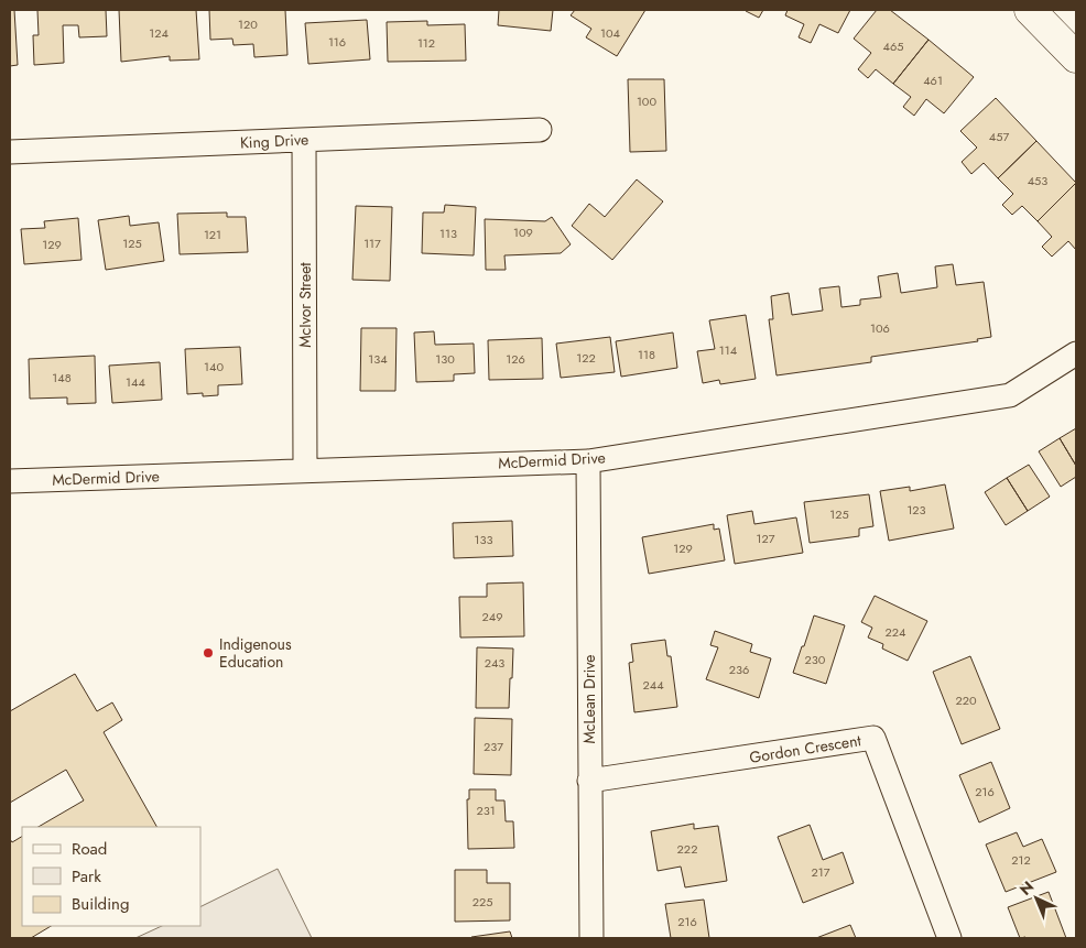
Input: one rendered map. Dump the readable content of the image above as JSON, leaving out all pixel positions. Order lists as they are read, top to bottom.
{
  "streets": {
    "street": [
      "King Drive",
      "McIvor Street",
      "McDermid Drive",
      "McLean Drive",
      "Gordon Crescent"
    ]
  },
  "crossings": [
    ["King Drive", "McIvor Street"],
    ["McIvor Street", "McDermid Drive"],
    ["McDermid Drive", "McLean Drive"],
    ["McLean Drive", "Gordon Crescent"]
  ],
  "places": ["Indigenous Education"],
  "house_numbers": [
    "120",
    "124",
    "104",
    "116",
    "112",
    "465",
    "461",
    "100",
    "457",
    "453",
    "109",
    "113",
    "121",
    "125",
    "117",
    "129",
    "106",
    "114",
    "118",
    "122",
    "134",
    "130",
    "126",
    "140",
    "148",
    "144",
    "123",
    "125",
    "127",
    "133",
    "129",
    "249",
    "224",
    "230",
    "243",
    "236",
    "244",
    "220",
    "237",
    "216",
    "231",
    "222",
    "212",
    "217",
    "225",
    "216"
  ],
  "legend": ["Road", "Park", "Building"],
  "north": "top left"
}
